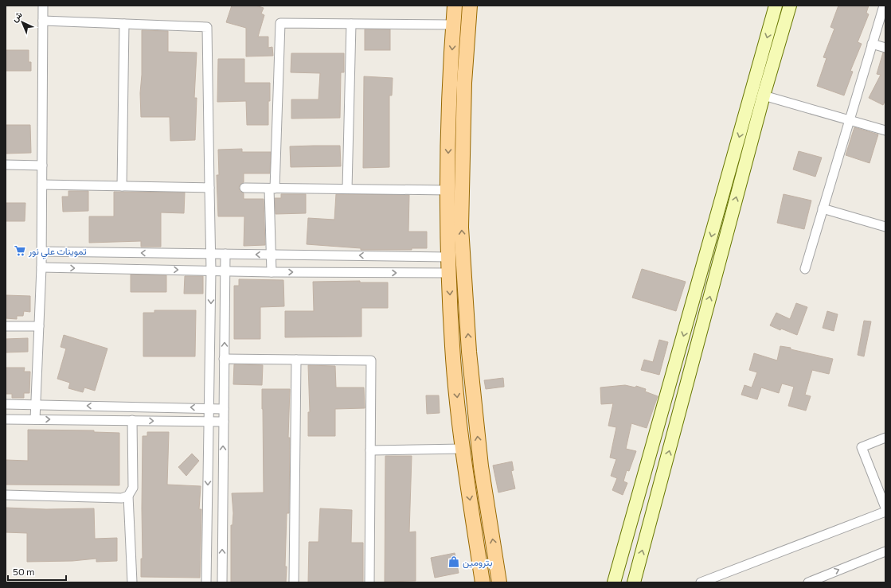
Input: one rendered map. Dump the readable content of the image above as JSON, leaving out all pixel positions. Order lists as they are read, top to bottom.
{
  "places": {
    "supermarket": ["تموينات علي نور"],
    "shop": ["بترومين"]
  },
  "scale_bar": "50 m",
  "north": "top left"
}
